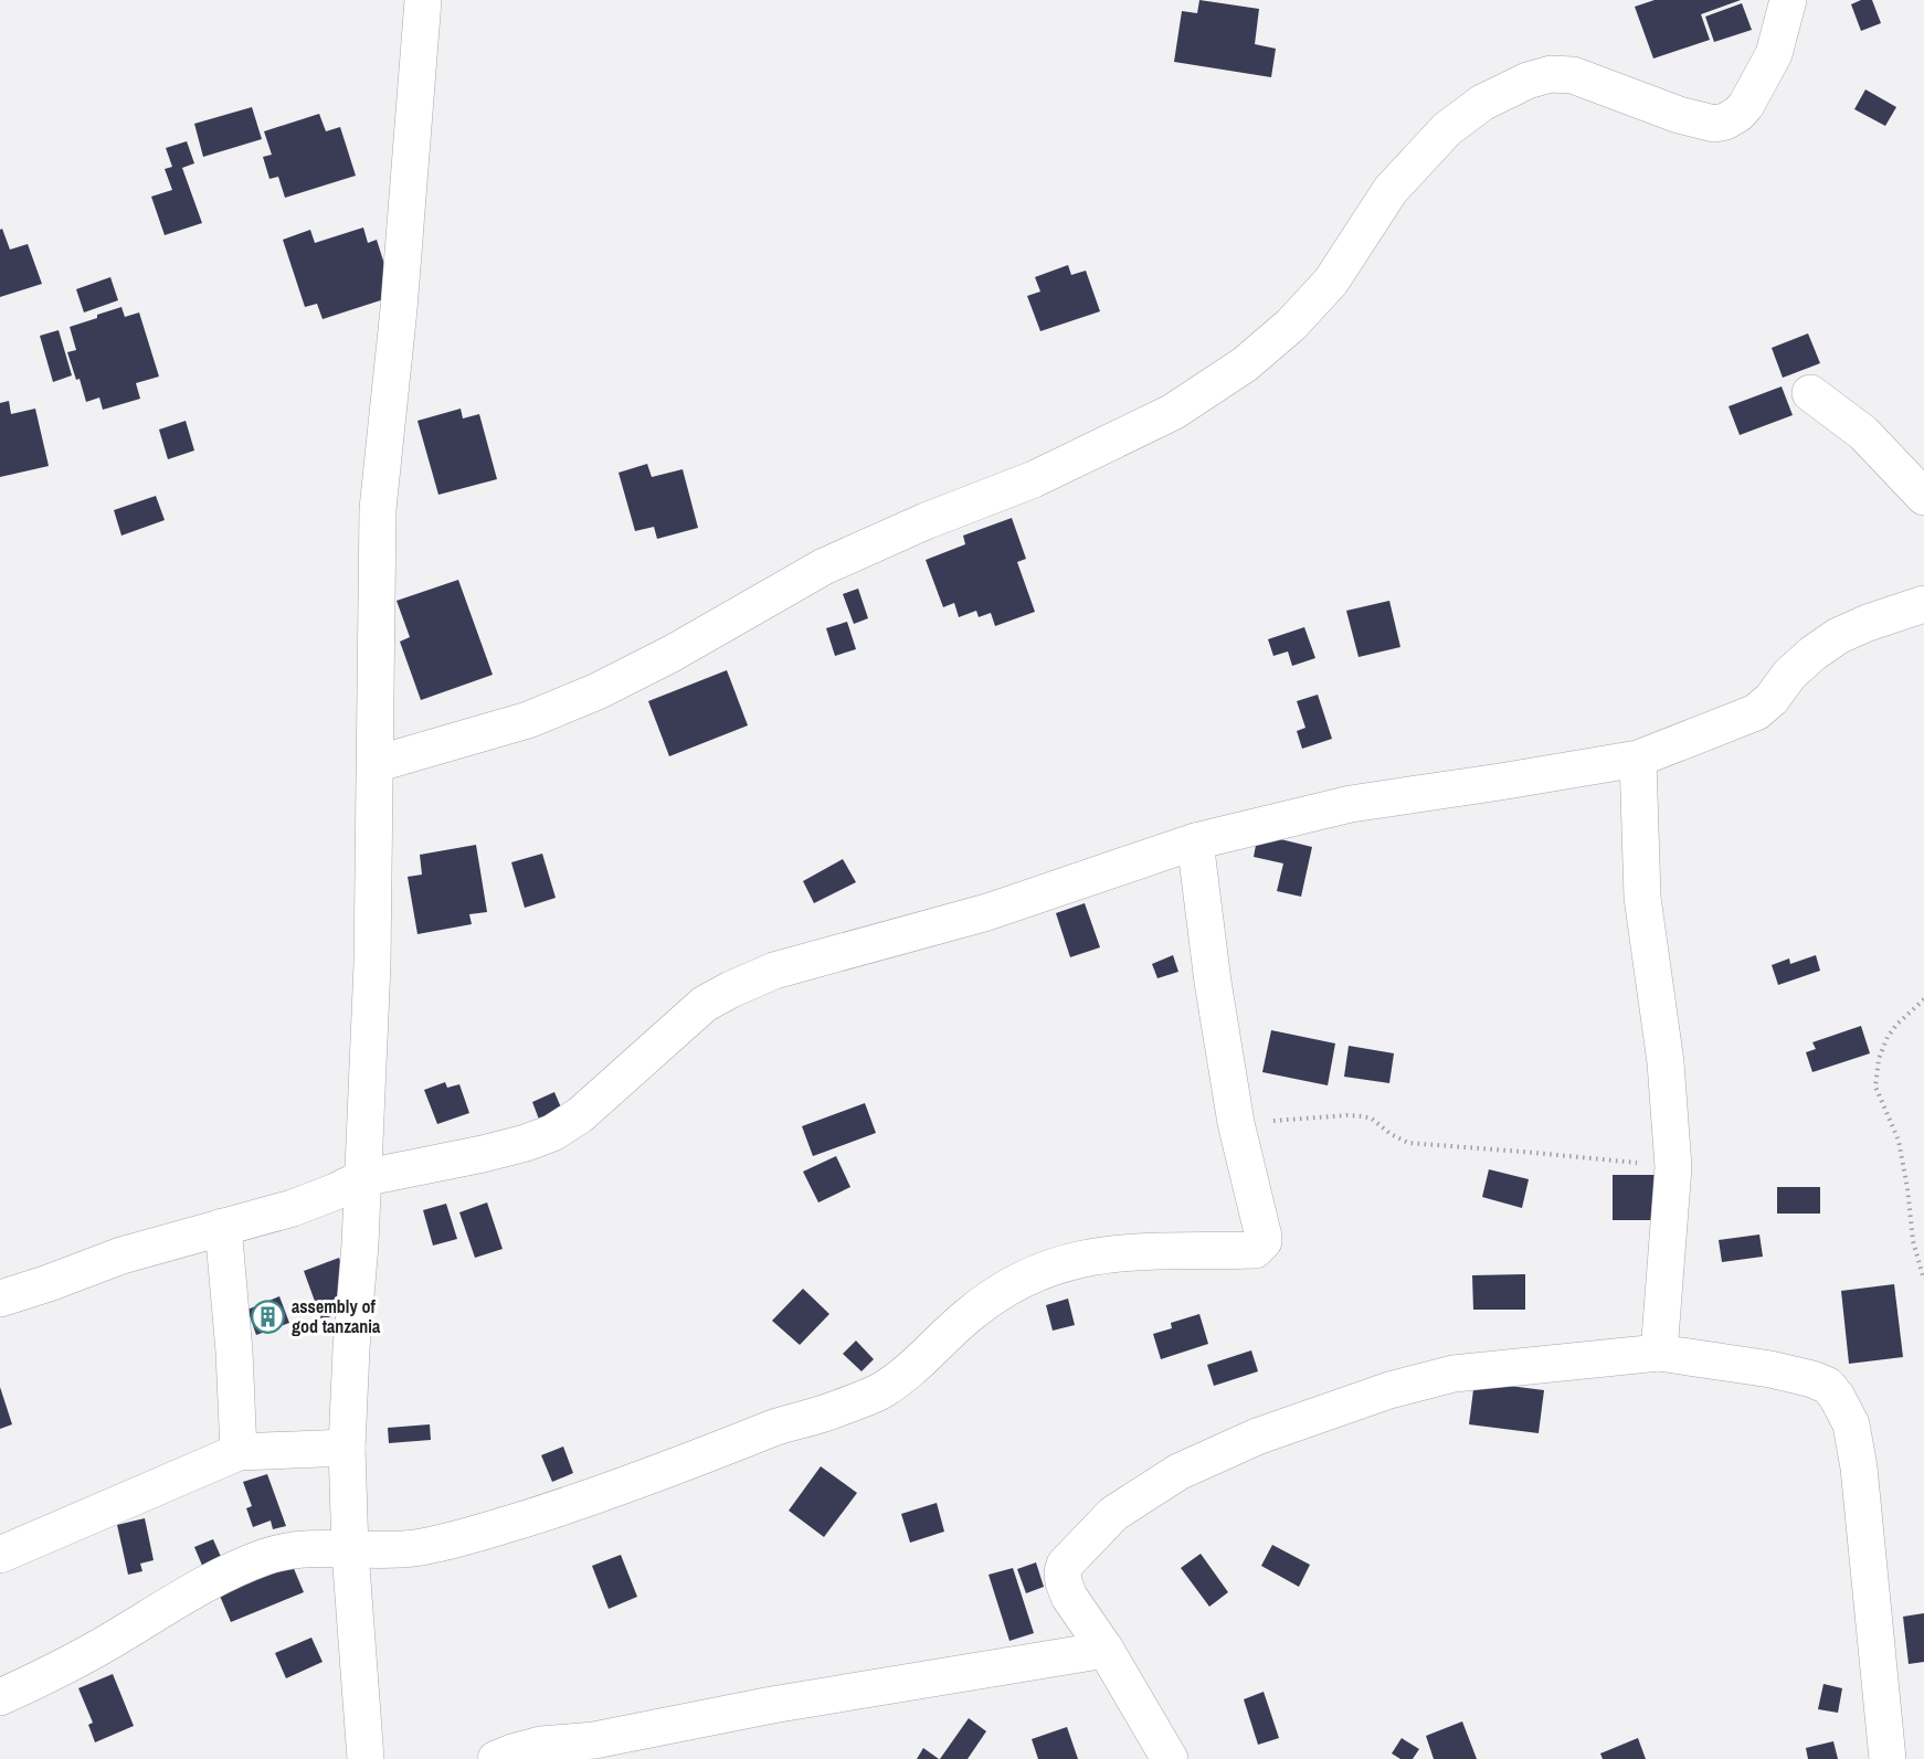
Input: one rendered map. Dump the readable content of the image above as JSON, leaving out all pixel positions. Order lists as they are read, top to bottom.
{
  "places": {
    "building": ["assembly of god tanzania"]
  }
}
